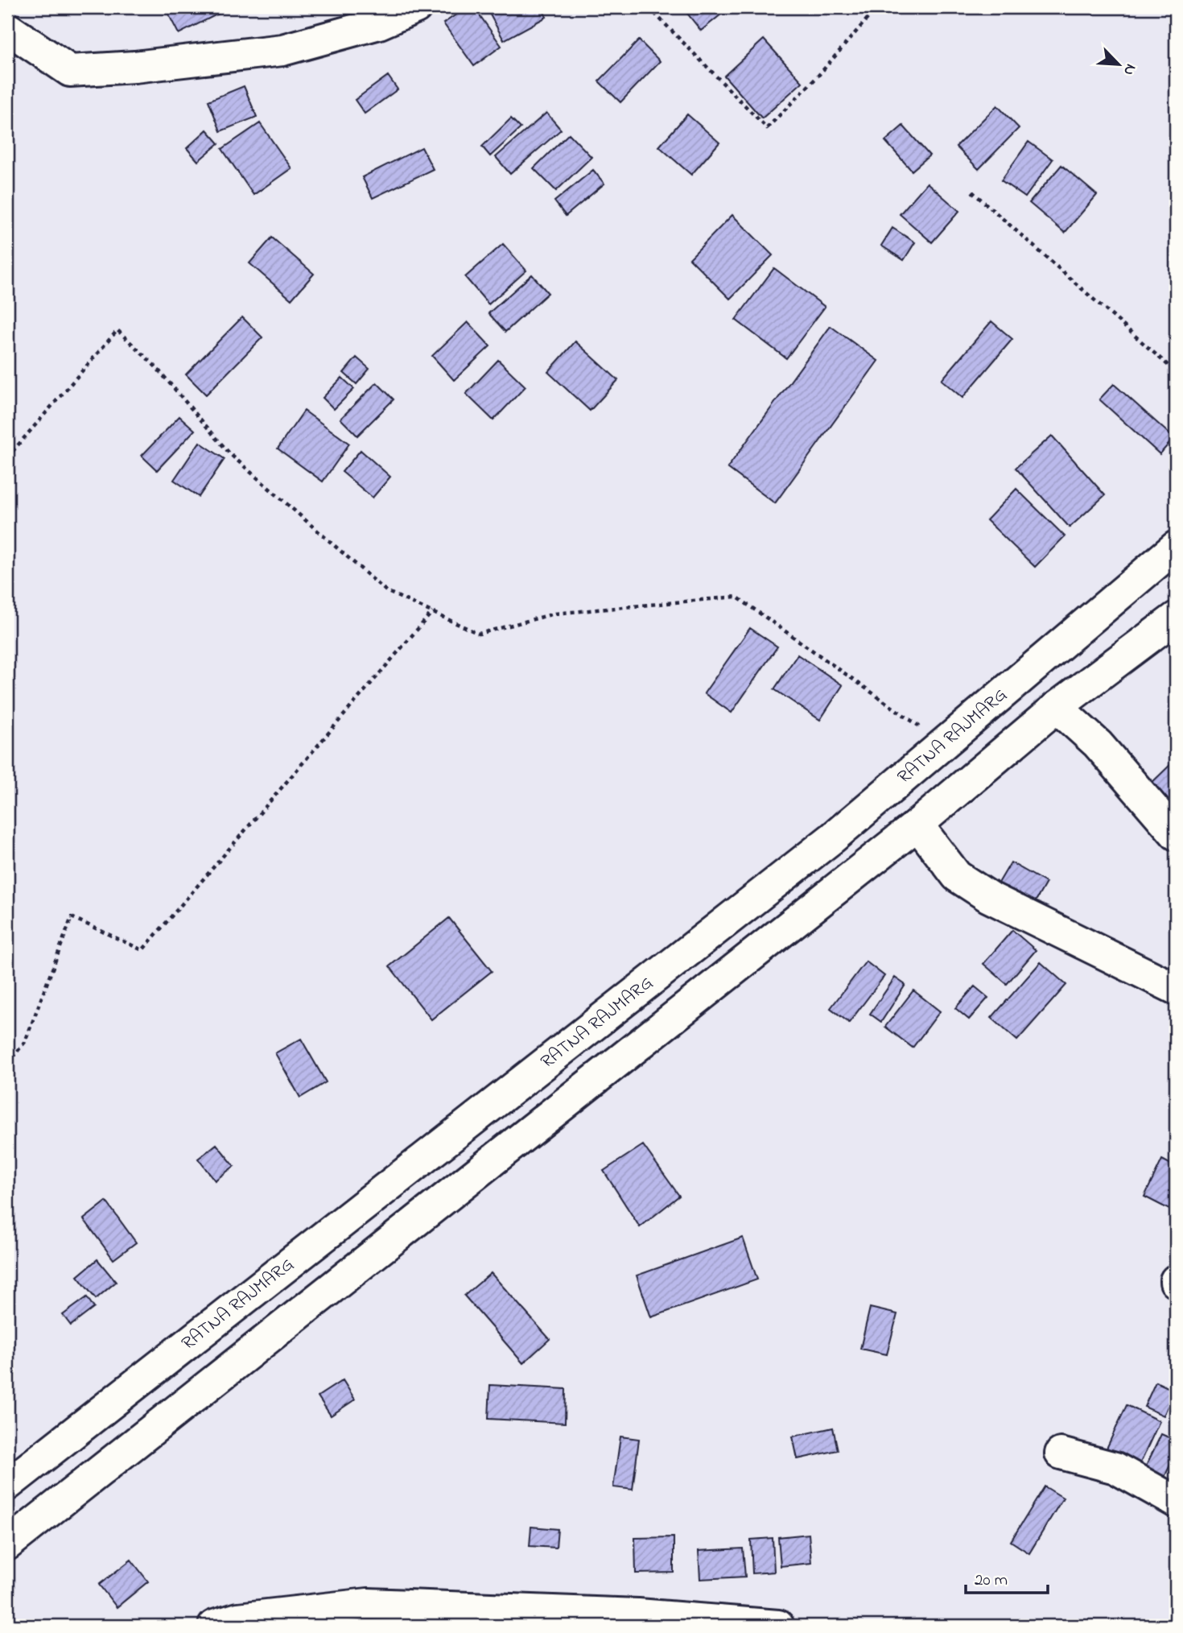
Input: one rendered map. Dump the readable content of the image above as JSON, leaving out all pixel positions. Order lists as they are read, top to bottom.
{
  "streets": {
    "main road": ["RATNA RAJMARG"]
  },
  "scale_bar": "20 m",
  "north": "bottom right"
}
